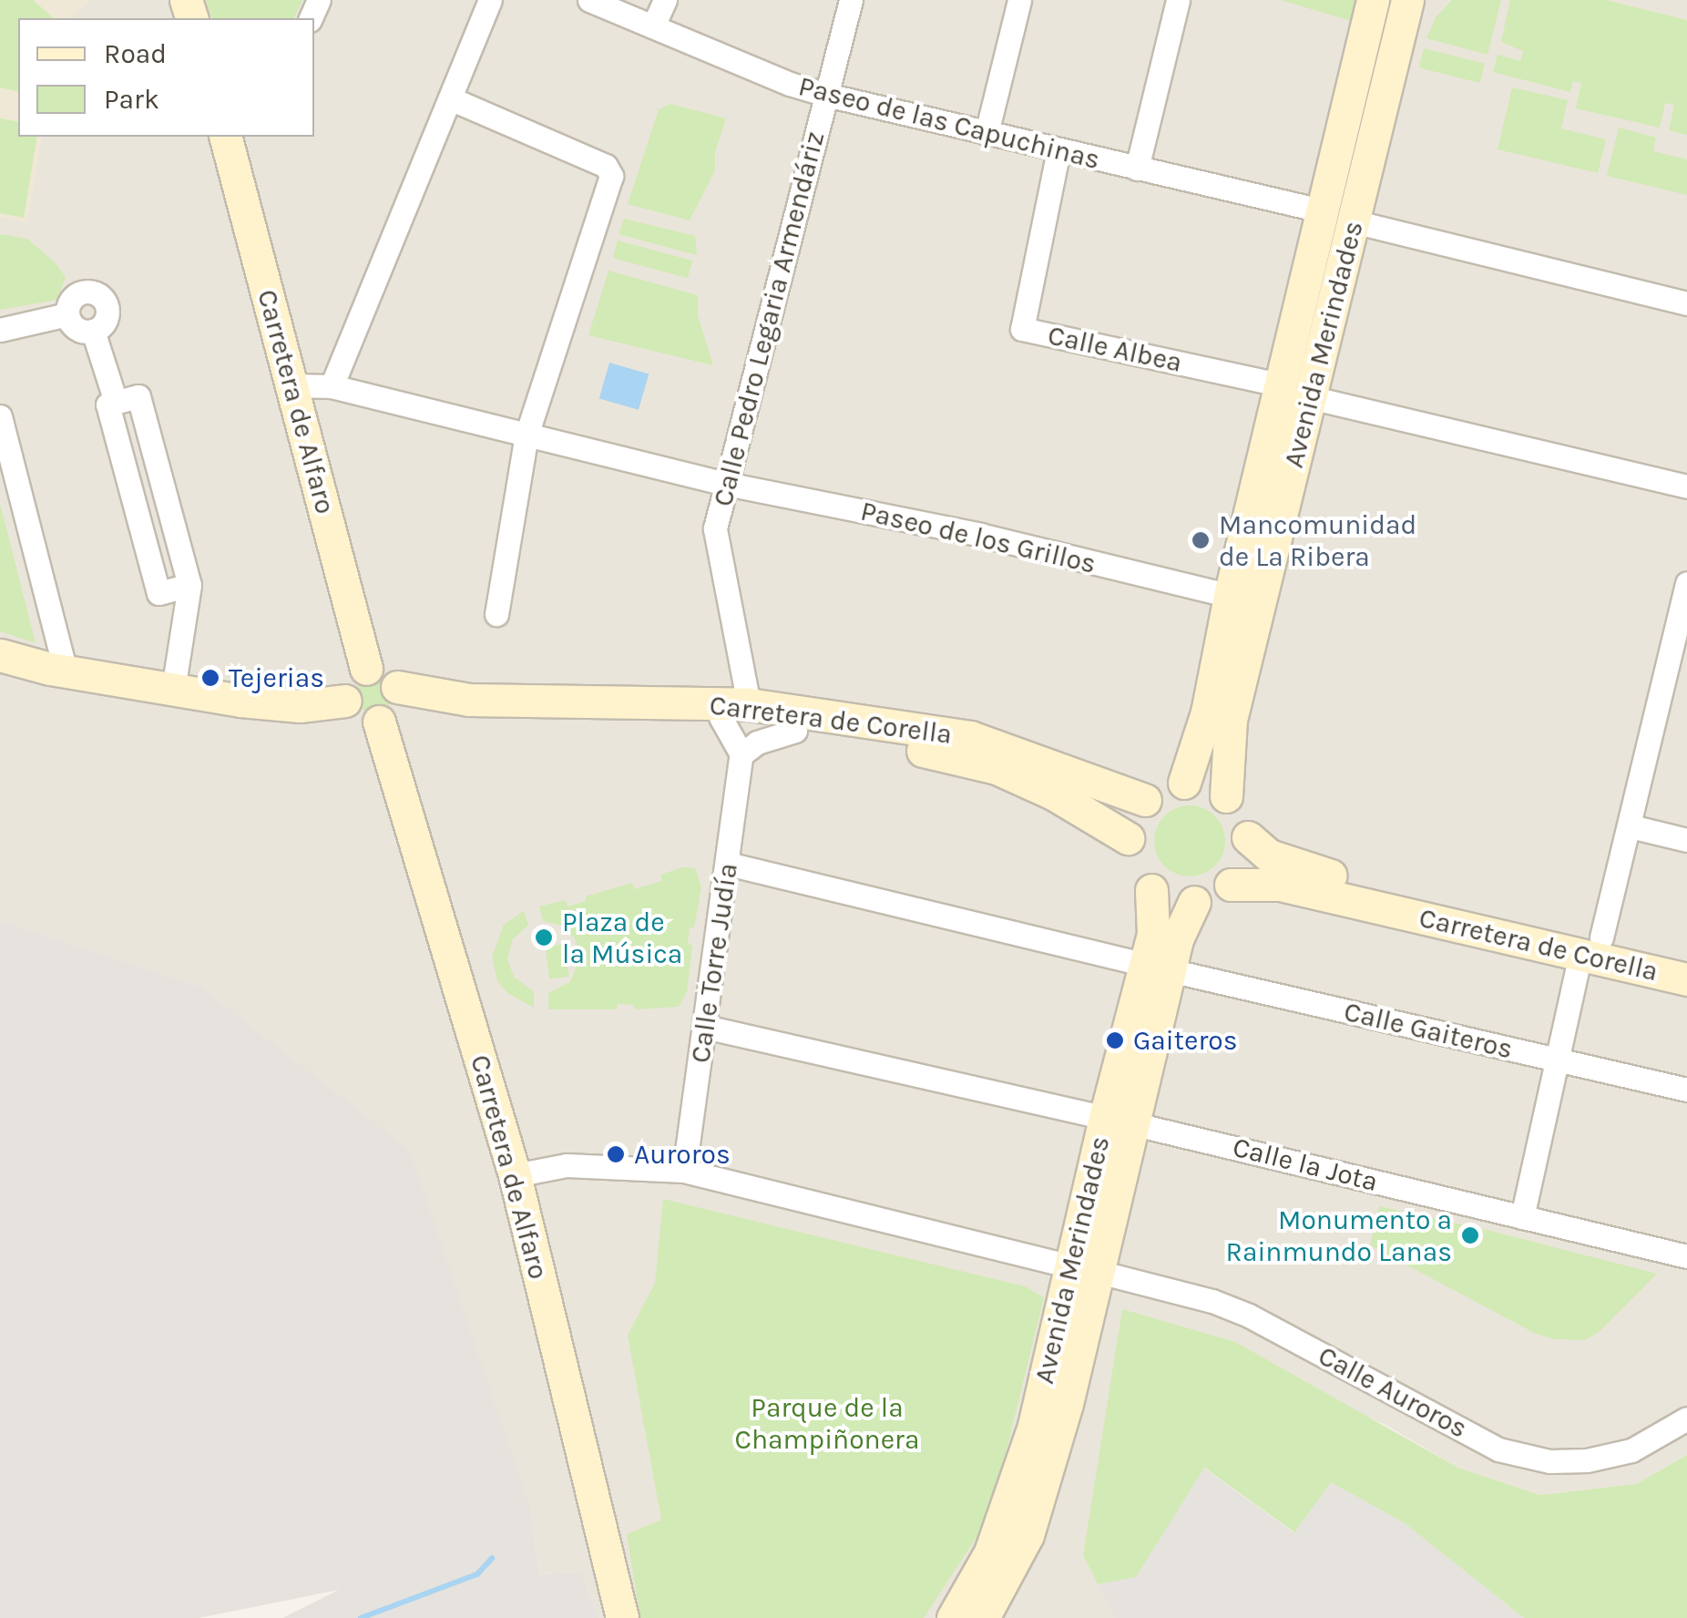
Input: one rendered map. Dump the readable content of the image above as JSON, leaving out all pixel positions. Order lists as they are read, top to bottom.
{
  "streets": {
    "main road": ["Avenida Merindades", "Carretera de Alfaro", "Carretera de Corella"],
    "street": [
      "Paseo de las Capuchinas",
      "Calle Pedro Legaria Armendáriz",
      "Calle Albea",
      "Paseo de los Grillos",
      "Calle Torre Judía",
      "Calle Gaiteros",
      "Calle la Jota",
      "Calle Auroros"
    ]
  },
  "crossings": [
    ["Paseo de las Capuchinas", "Calle Pedro Legaria Armendáriz"],
    ["Paseo de las Capuchinas", "Avenida Merindades"],
    ["Paseo de las Capuchinas", "Calle Albea"],
    ["Calle Pedro Legaria Armendáriz", "Paseo de los Grillos"],
    ["Calle Pedro Legaria Armendáriz", "Carretera de Corella"],
    ["Avenida Merindades", "Calle Albea"],
    ["Avenida Merindades", "Paseo de los Grillos"],
    ["Avenida Merindades", "Carretera de Corella"],
    ["Avenida Merindades", "Calle Gaiteros"],
    ["Avenida Merindades", "Calle la Jota"],
    ["Avenida Merindades", "Calle Auroros"],
    ["Carretera de Alfaro", "Paseo de los Grillos"],
    ["Carretera de Alfaro", "Carretera de Corella"],
    ["Carretera de Alfaro", "Calle Auroros"],
    ["Calle Torre Judía", "Calle Gaiteros"],
    ["Calle Torre Judía", "Calle la Jota"],
    ["Calle Torre Judía", "Calle Auroros"]
  ],
  "parks": ["Parque de la Champiñonera"],
  "places": [
    "Mancomunidad de La Ribera",
    "Tejerias",
    "Plaza de la Música",
    "Gaiteros",
    "Auroros",
    "Monumento a Rainmundo Lanas"
  ],
  "legend": ["Road", "Park"]
}
